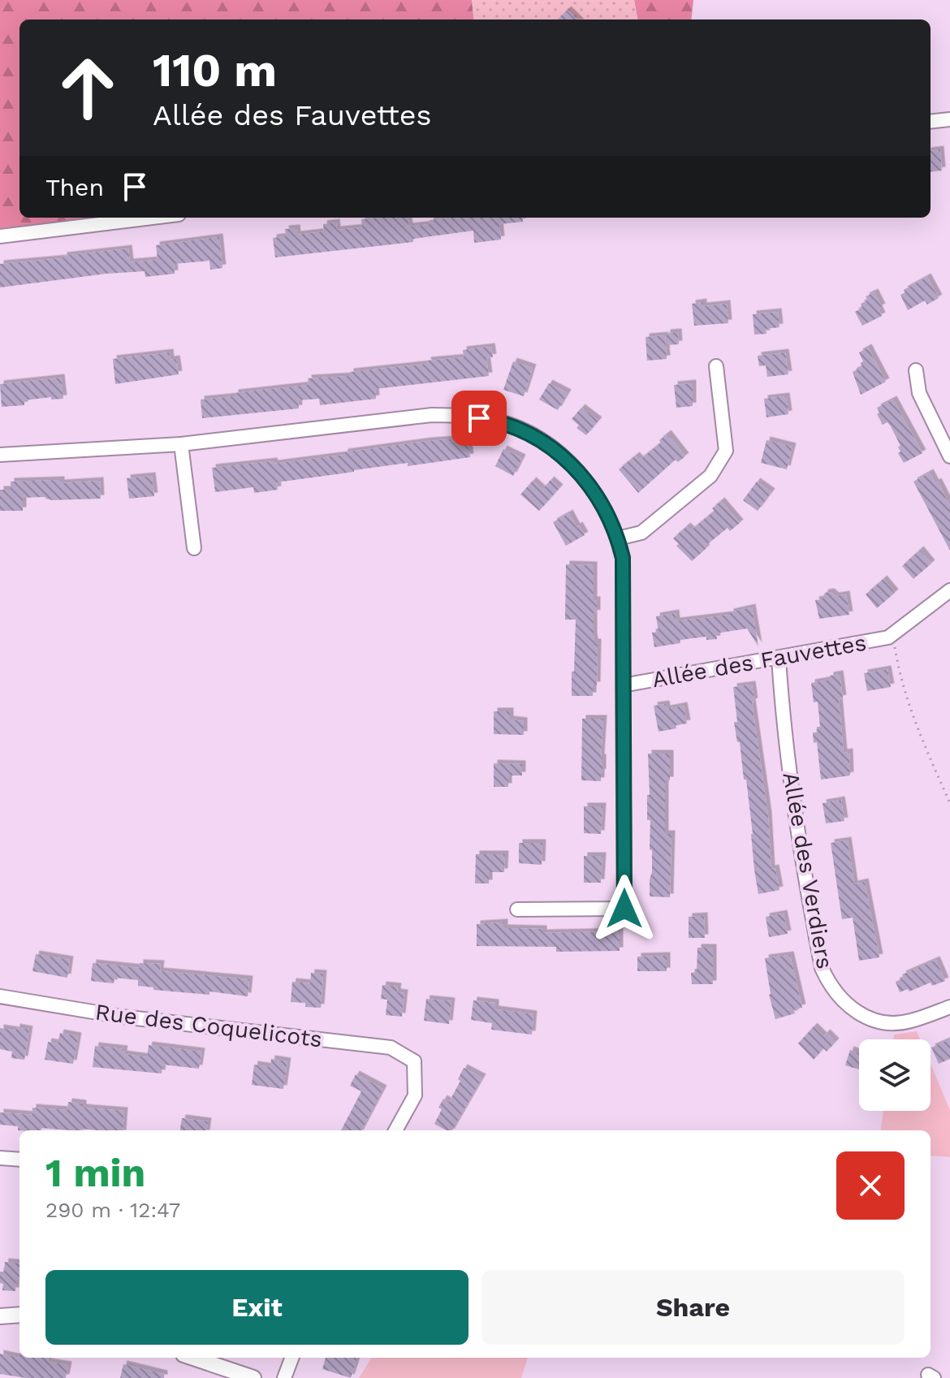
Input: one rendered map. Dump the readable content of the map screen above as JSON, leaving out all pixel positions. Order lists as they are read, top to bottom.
{
  "streets": {
    "street": ["Allée des Fauvettes", "Allée des Verdiers", "Rue des Coquelicots"]
  },
  "crossings": [
    ["Allée des Fauvettes", "Allée des Verdiers"]
  ],
  "page": {
    "turn": ["110 m", "Allée des Fauvettes"],
    "then": "Then",
    "heading": ["1 min", "290 m · 12:47"],
    "buttons": ["Exit", "Share"]
  }
}
